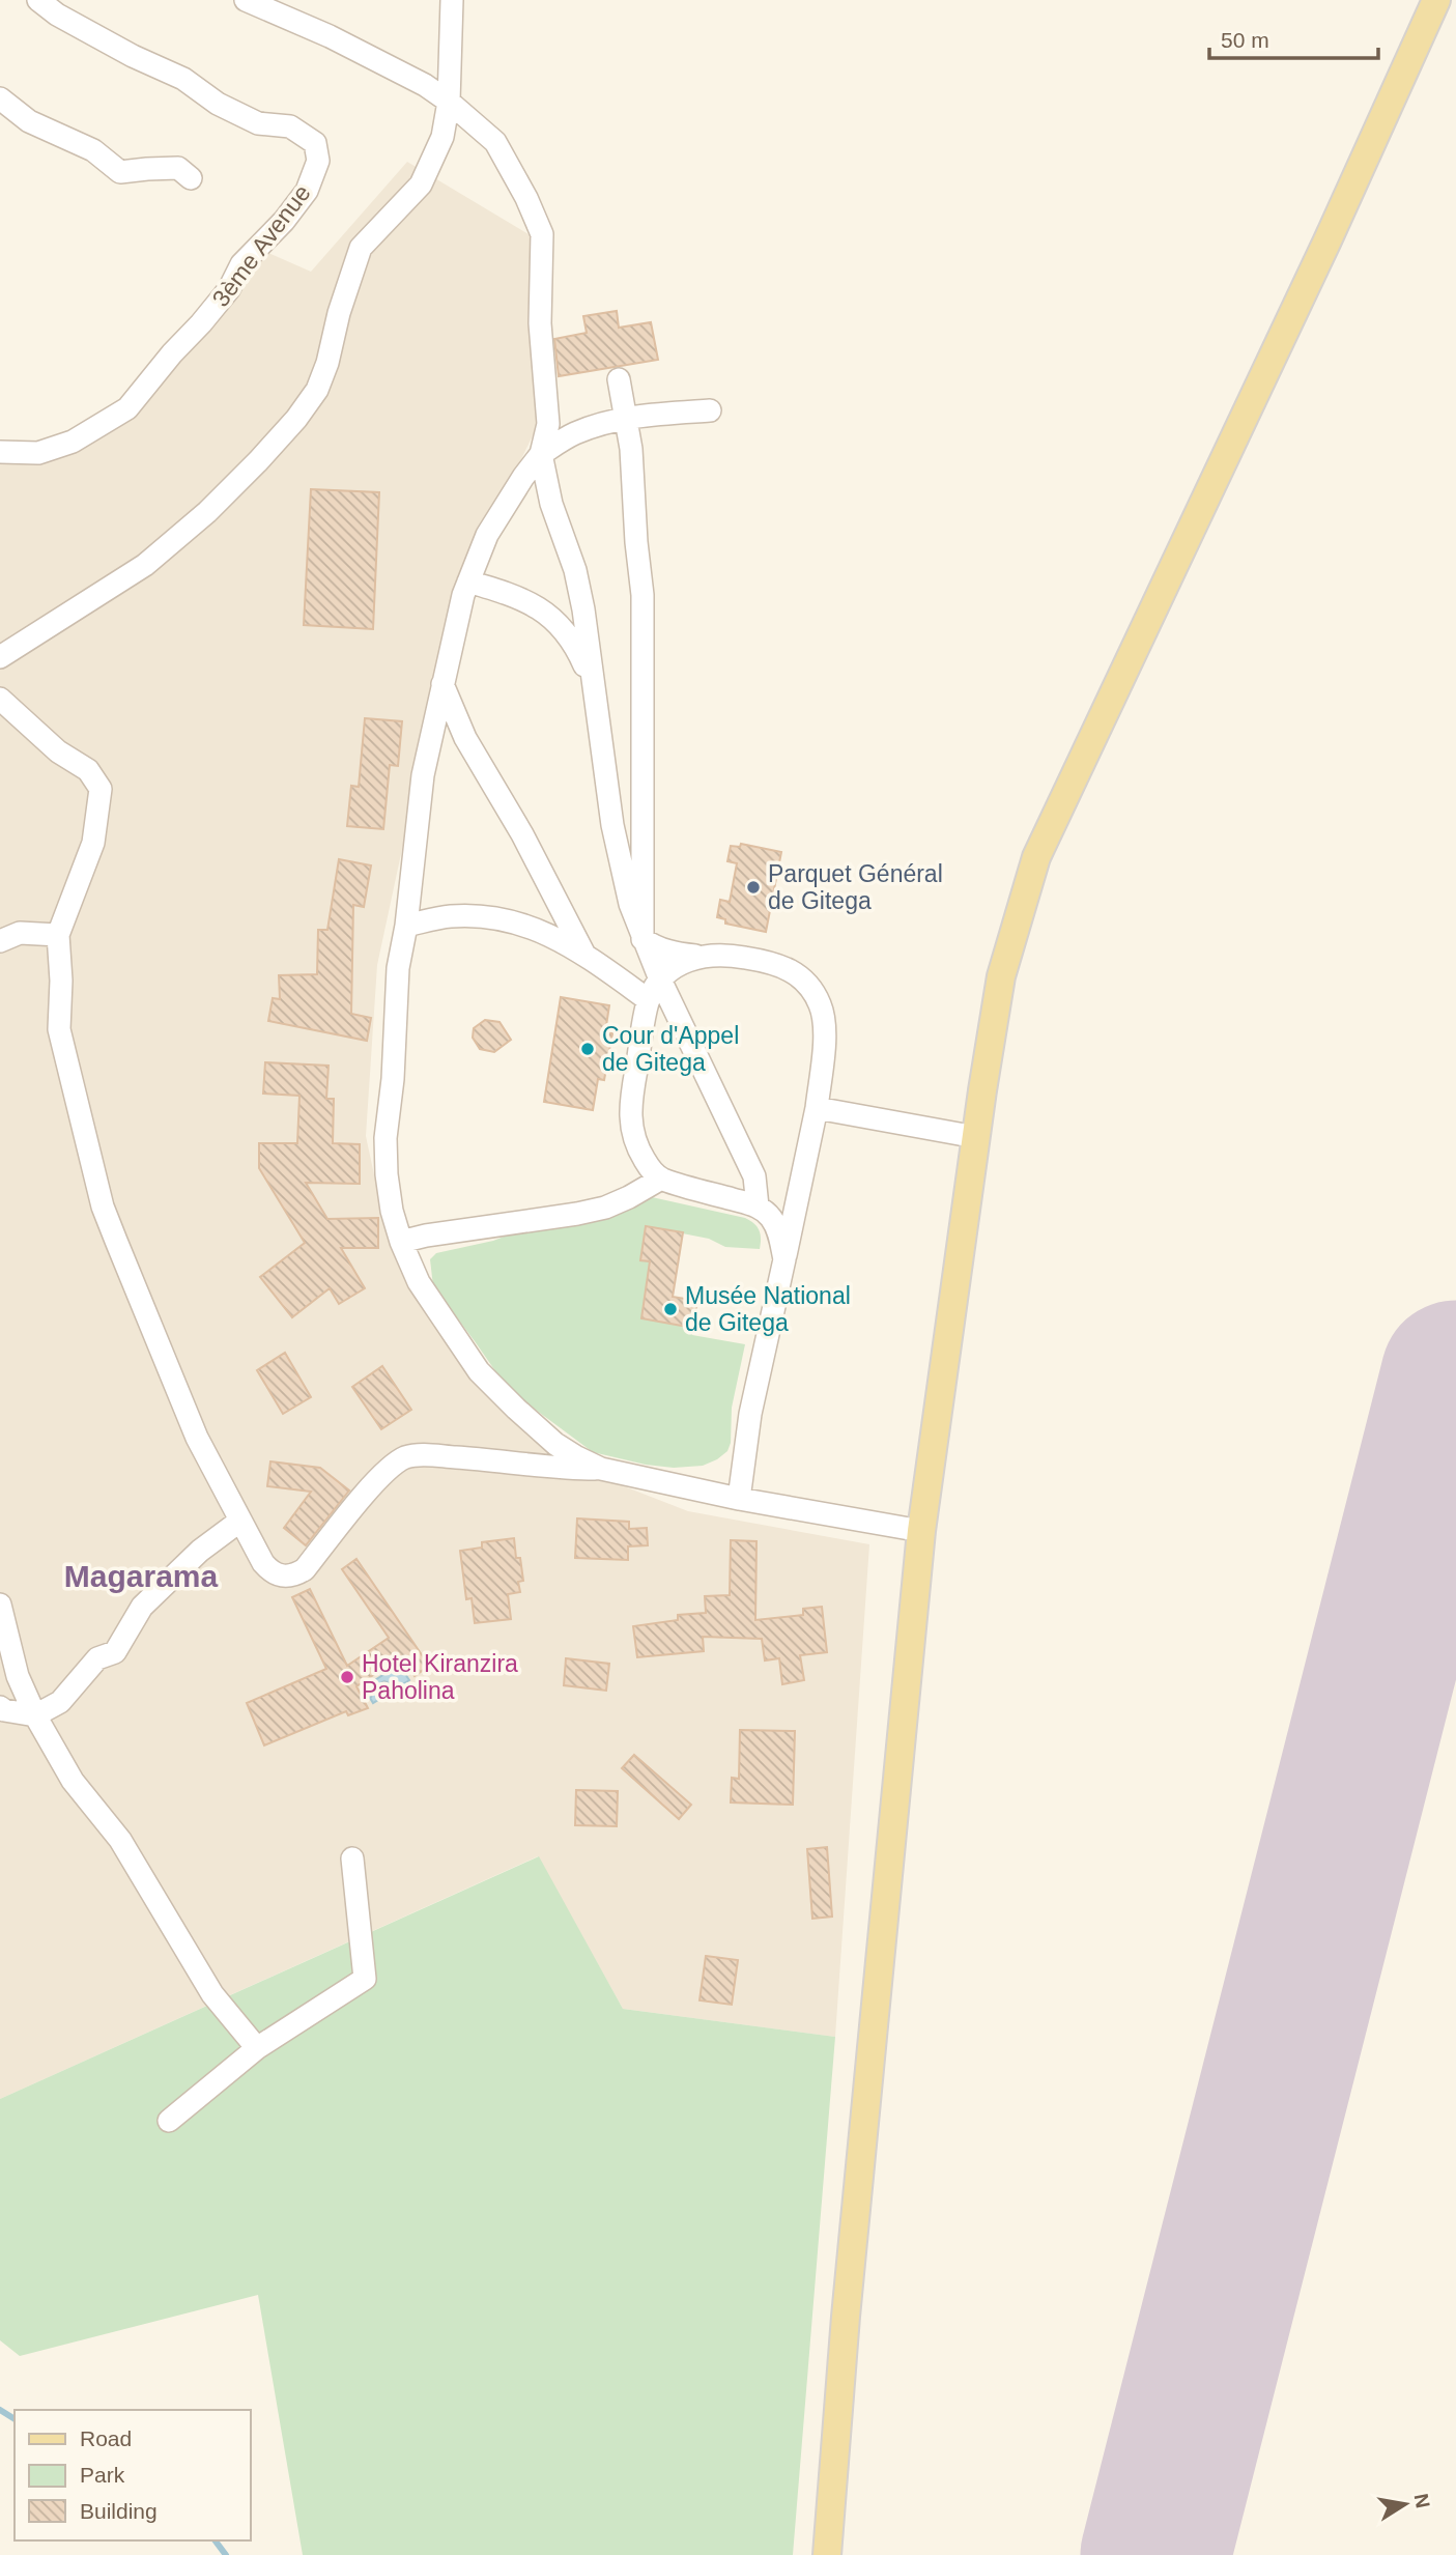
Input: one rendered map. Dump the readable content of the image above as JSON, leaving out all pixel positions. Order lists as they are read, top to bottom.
{
  "streets": {
    "street": ["3ème Avenue"]
  },
  "districts": ["Magarama"],
  "places": [
    "Parquet Général de Gitega",
    "Cour d'Appel de Gitega",
    "Musée National de Gitega",
    "Hotel Kiranzira Paholina"
  ],
  "legend": ["Road", "Park", "Building"],
  "scale_bar": "50 m",
  "north": "right"
}
